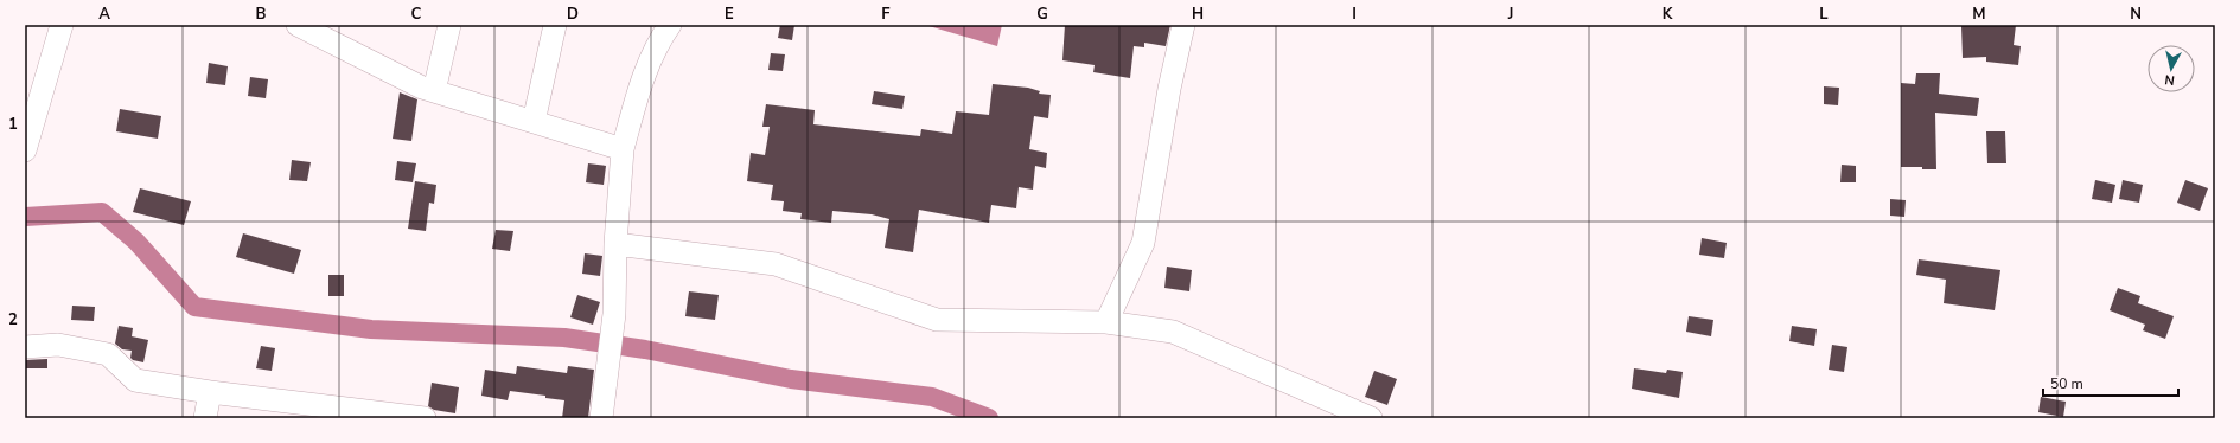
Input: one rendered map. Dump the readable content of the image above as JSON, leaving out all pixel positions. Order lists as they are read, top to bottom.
{
  "scale_bar": "50 m",
  "north": "bottom",
  "grid": {
    "columns": [
      "A",
      "B",
      "C",
      "D",
      "E",
      "F",
      "G",
      "H",
      "I",
      "J",
      "K",
      "L",
      "M",
      "N"
    ],
    "rows": ["1", "2"]
  }
}
